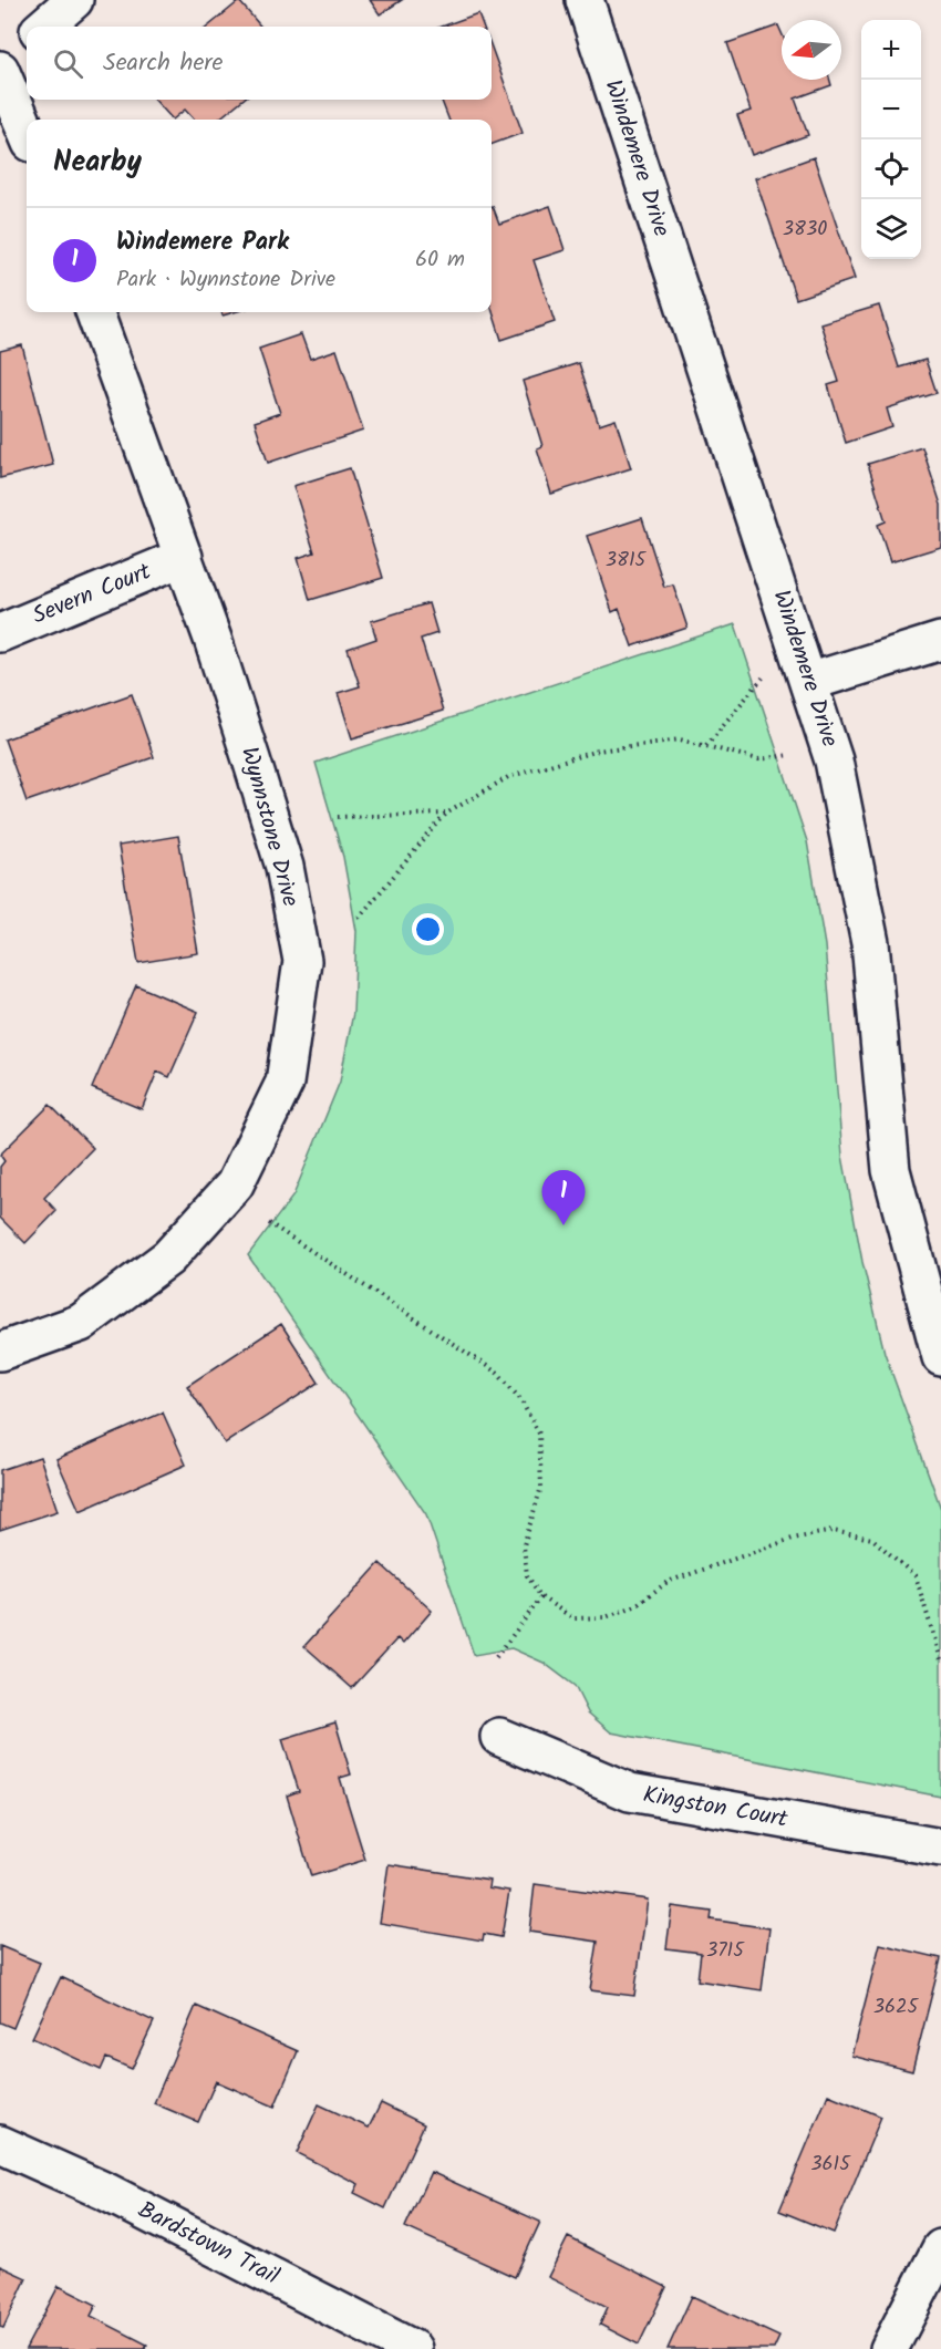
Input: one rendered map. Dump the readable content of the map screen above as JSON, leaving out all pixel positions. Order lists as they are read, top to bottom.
{
  "streets": {
    "street": [
      "Windemere Drive",
      "Severn Court",
      "Wynnstone Drive",
      "Kingston Court",
      "Bardstown Trail"
    ]
  },
  "crossings": [
    ["Severn Court", "Wynnstone Drive"]
  ],
  "house_numbers": [
    "3830",
    "3815",
    "3715",
    "3625",
    "3615"
  ],
  "north": "left",
  "page": {
    "map_buttons": ["+", "−"],
    "search": "Search here",
    "heading": "Nearby",
    "list": [
      {
        "mark": "1",
        "name": "Windemere Park",
        "note": "Park · Wynnstone Drive",
        "value": "60 m"
      }
    ],
    "pins": "1"
  }
}
